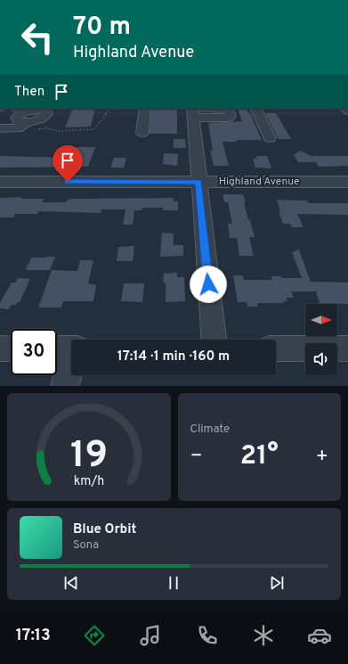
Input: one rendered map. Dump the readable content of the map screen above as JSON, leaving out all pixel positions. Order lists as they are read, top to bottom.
{
  "streets": {
    "street": ["Highland Avenue"]
  },
  "north": "right",
  "page": {
    "turn": ["70 m", "Highland Avenue"],
    "then": "Then",
    "limit": "30",
    "trip": "17:14 · 1 min · 160 m",
    "tile": "Climate",
    "heat": ["−", "21°", "+"],
    "song": ["Blue Orbit", "Sona"],
    "tabs": "17:13",
    "gauge": ["19", "km/h"]
  }
}
